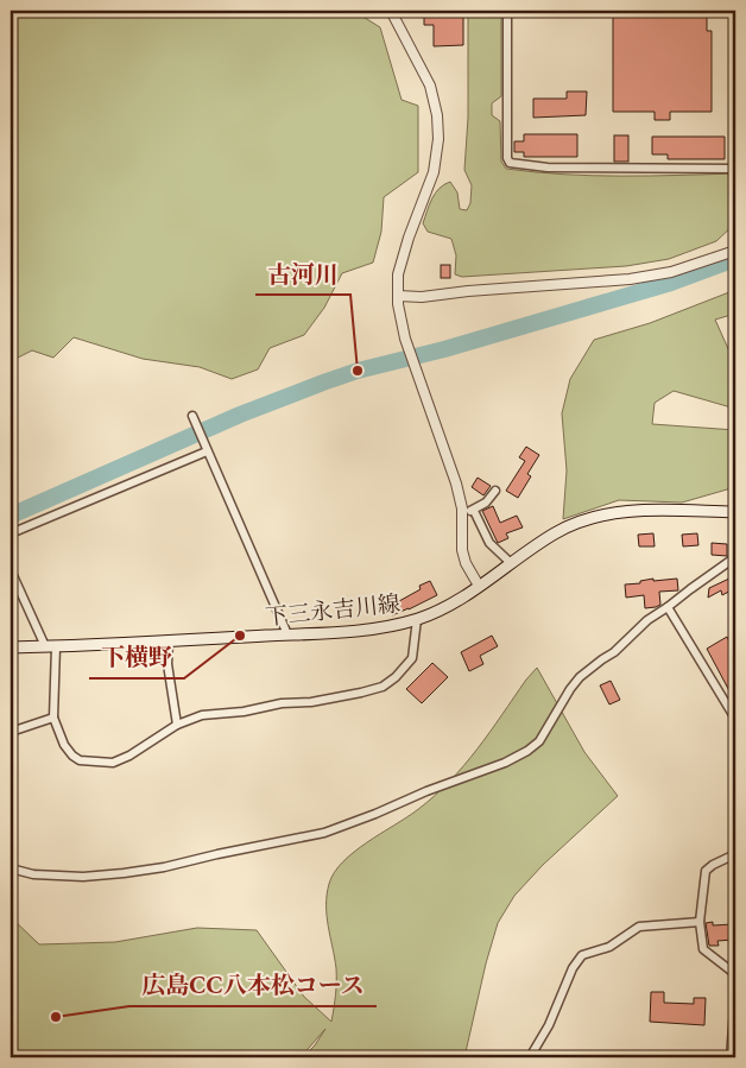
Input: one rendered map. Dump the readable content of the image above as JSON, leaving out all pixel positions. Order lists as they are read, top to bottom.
{
  "streets": {
    "main road": ["下三永吉川線"]
  },
  "places": ["古河川", "下横野", "広島CC八本松コース"]
}
